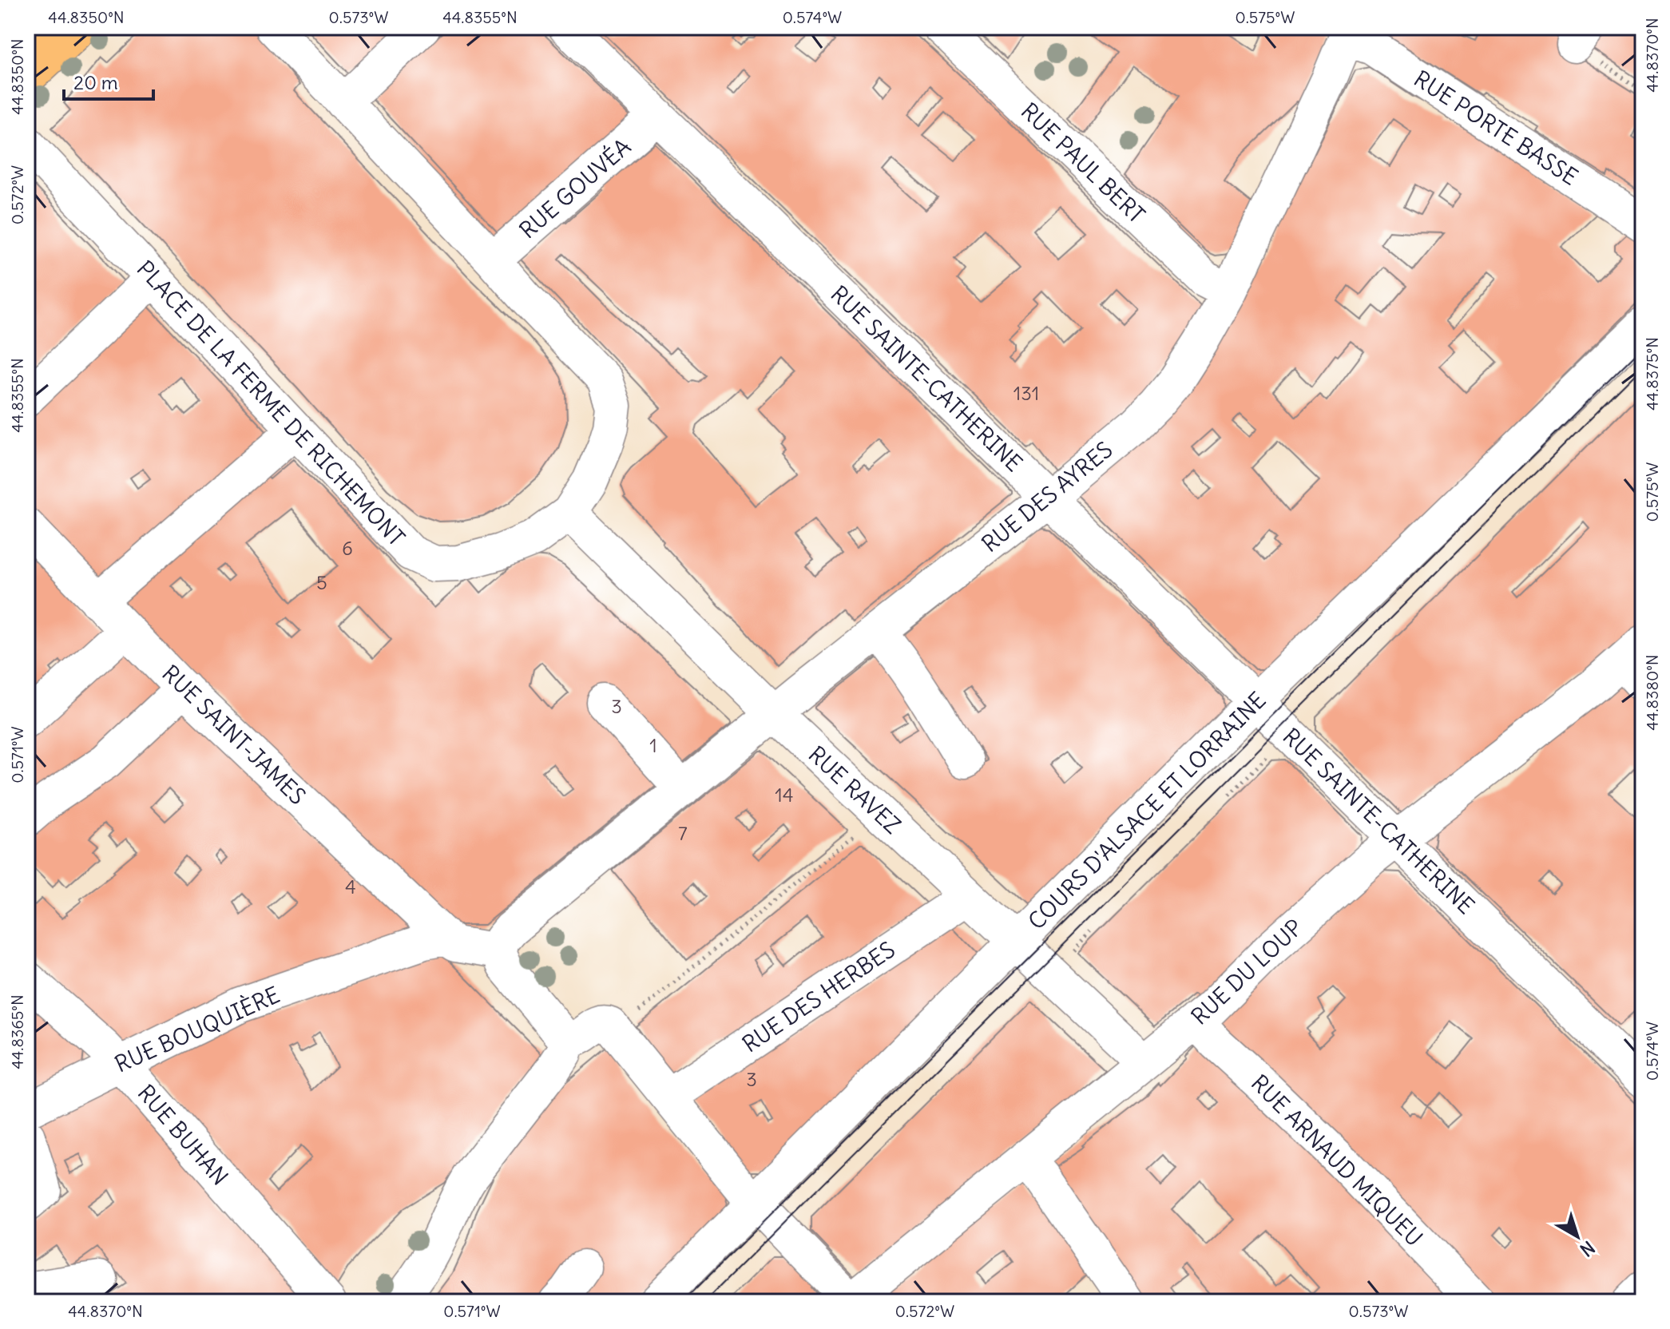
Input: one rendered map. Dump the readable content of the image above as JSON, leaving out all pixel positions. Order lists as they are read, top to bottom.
{
  "streets": {
    "street": [
      "RUE PORTE BASSE",
      "RUE PAUL BERT",
      "RUE GOUVÉA",
      "RUE SAINTE-CATHERINE",
      "PLACE DE LA FERME DE RICHEMONT",
      "RUE DES AYRES",
      "RUE SAINT-JAMES",
      "RUE RAVEZ",
      "COURS D'ALSACE ET LORRAINE",
      "RUE DU LOUP",
      "RUE DES HERBES",
      "RUE BOUQUIÈRE",
      "RUE BUHAN",
      "RUE ARNAUD MIQUEU"
    ]
  },
  "crossings": [
    ["RUE PORTE BASSE", "RUE DES AYRES"],
    ["RUE PAUL BERT", "RUE DES AYRES"],
    ["RUE GOUVÉA", "RUE SAINTE-CATHERINE"],
    ["RUE GOUVÉA", "PLACE DE LA FERME DE RICHEMONT"],
    ["RUE SAINTE-CATHERINE", "RUE DES AYRES"],
    ["RUE SAINTE-CATHERINE", "COURS D'ALSACE ET LORRAINE"],
    ["RUE SAINTE-CATHERINE", "RUE DU LOUP"],
    ["PLACE DE LA FERME DE RICHEMONT", "RUE RAVEZ"],
    ["RUE DES AYRES", "RUE RAVEZ"],
    ["RUE SAINT-JAMES", "RUE BOUQUIÈRE"],
    ["RUE RAVEZ", "COURS D'ALSACE ET LORRAINE"],
    ["RUE RAVEZ", "RUE DU LOUP"],
    ["RUE RAVEZ", "RUE DES HERBES"],
    ["RUE DU LOUP", "RUE ARNAUD MIQUEU"],
    ["RUE BOUQUIÈRE", "RUE BUHAN"]
  ],
  "house_numbers": [
    "131",
    "6",
    "5",
    "3",
    "1",
    "14",
    "7",
    "4",
    "3"
  ],
  "scale_bar": "20 m",
  "north": "bottom right",
  "coordinates": [
    "44.8350°N",
    "0.573°W",
    "44.8355°N",
    "0.574°W",
    "0.575°W",
    "44.8370°N",
    "0.572°W",
    "44.8375°N",
    "44.8380°N",
    "0.571°W",
    "44.8365°N"
  ]
}
